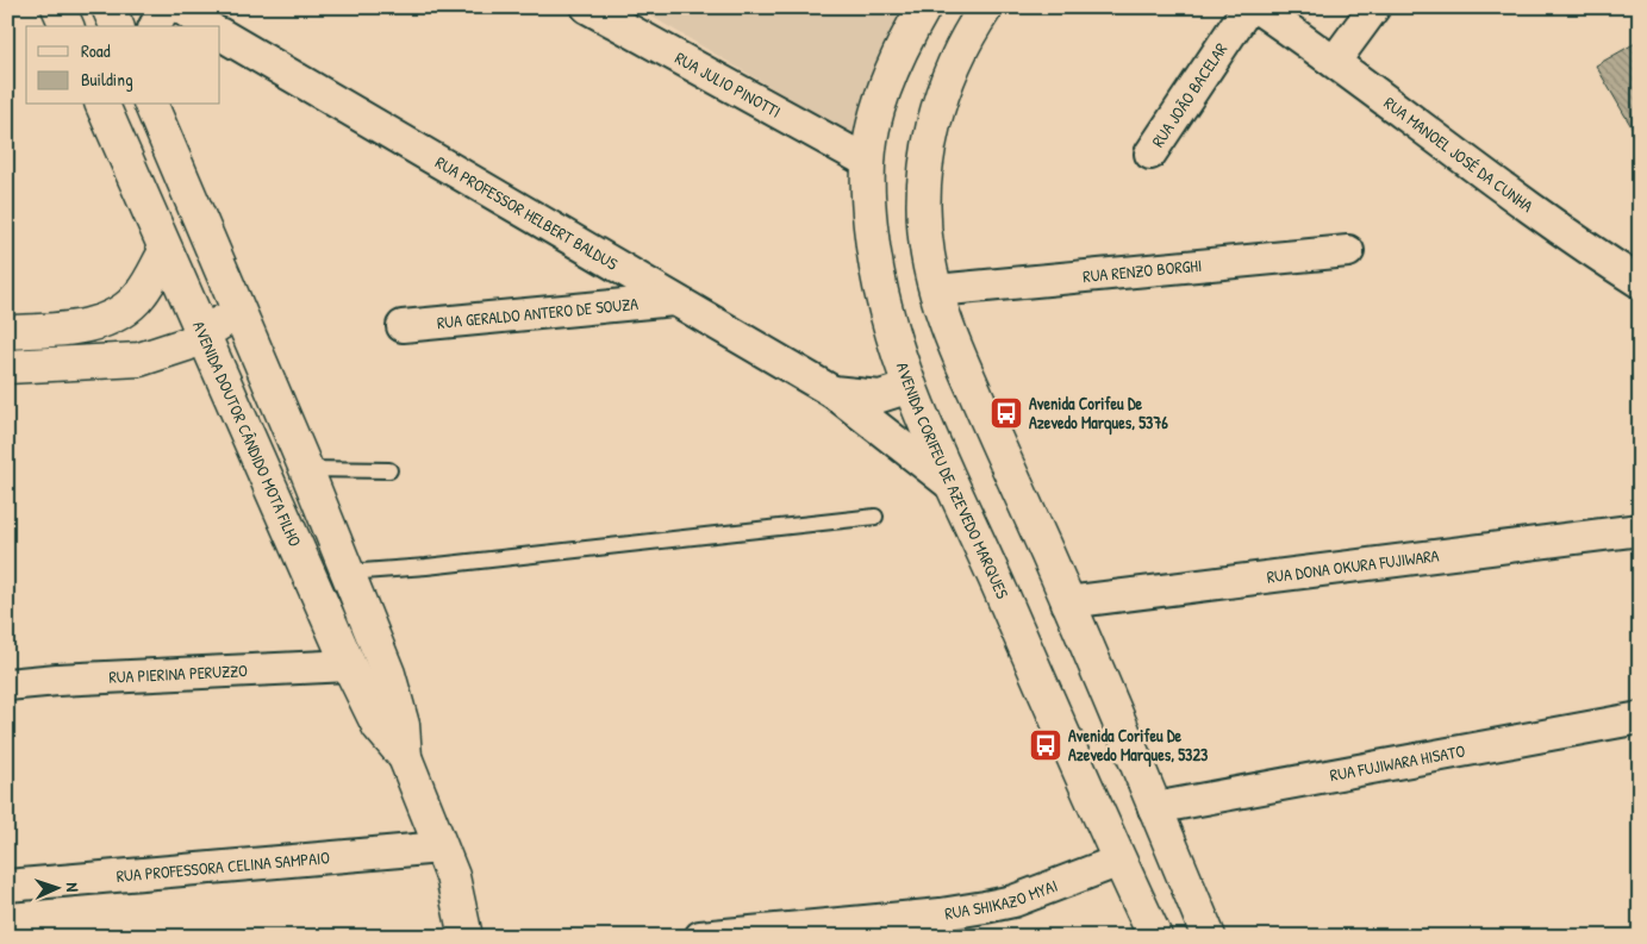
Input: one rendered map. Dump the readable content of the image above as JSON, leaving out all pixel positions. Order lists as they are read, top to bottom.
{
  "streets": {
    "main road": ["AVENIDA DOUTOR CÂNDIDO MOTA FILHO", "AVENIDA CORIFEU DE AZEVEDO MARQUES"],
    "street": [
      "RUA JULIO PINOTTI",
      "RUA JOÃO BACELAR",
      "RUA MANOEL JOSÉ DA CUNHA",
      "RUA PROFESSOR HELBERT BALDUS",
      "RUA RENZO BORGHI",
      "RUA GERALDO ANTERO DE SOUZA",
      "RUA DONA OKURA FUJIWARA",
      "RUA PIERINA PERUZZO",
      "RUA FUJIWARA HISATO",
      "RUA PROFESSORA CELINA SAMPAIO",
      "RUA SHIKAZO MYAI"
    ]
  },
  "crossings": [
    ["RUA JULIO PINOTTI", "AVENIDA CORIFEU DE AZEVEDO MARQUES"],
    ["RUA PROFESSOR HELBERT BALDUS", "RUA GERALDO ANTERO DE SOUZA"],
    ["RUA PROFESSOR HELBERT BALDUS", "AVENIDA CORIFEU DE AZEVEDO MARQUES"],
    ["AVENIDA DOUTOR CÂNDIDO MOTA FILHO", "RUA PIERINA PERUZZO"],
    ["AVENIDA DOUTOR CÂNDIDO MOTA FILHO", "RUA PROFESSORA CELINA SAMPAIO"],
    ["AVENIDA CORIFEU DE AZEVEDO MARQUES", "RUA SHIKAZO MYAI"]
  ],
  "places": {
    "bus stop": ["Avenida Corifeu De Azevedo Marques, 5376", "Avenida Corifeu De Azevedo Marques, 5323"]
  },
  "legend": ["Road", "Building"],
  "north": "right"
}
